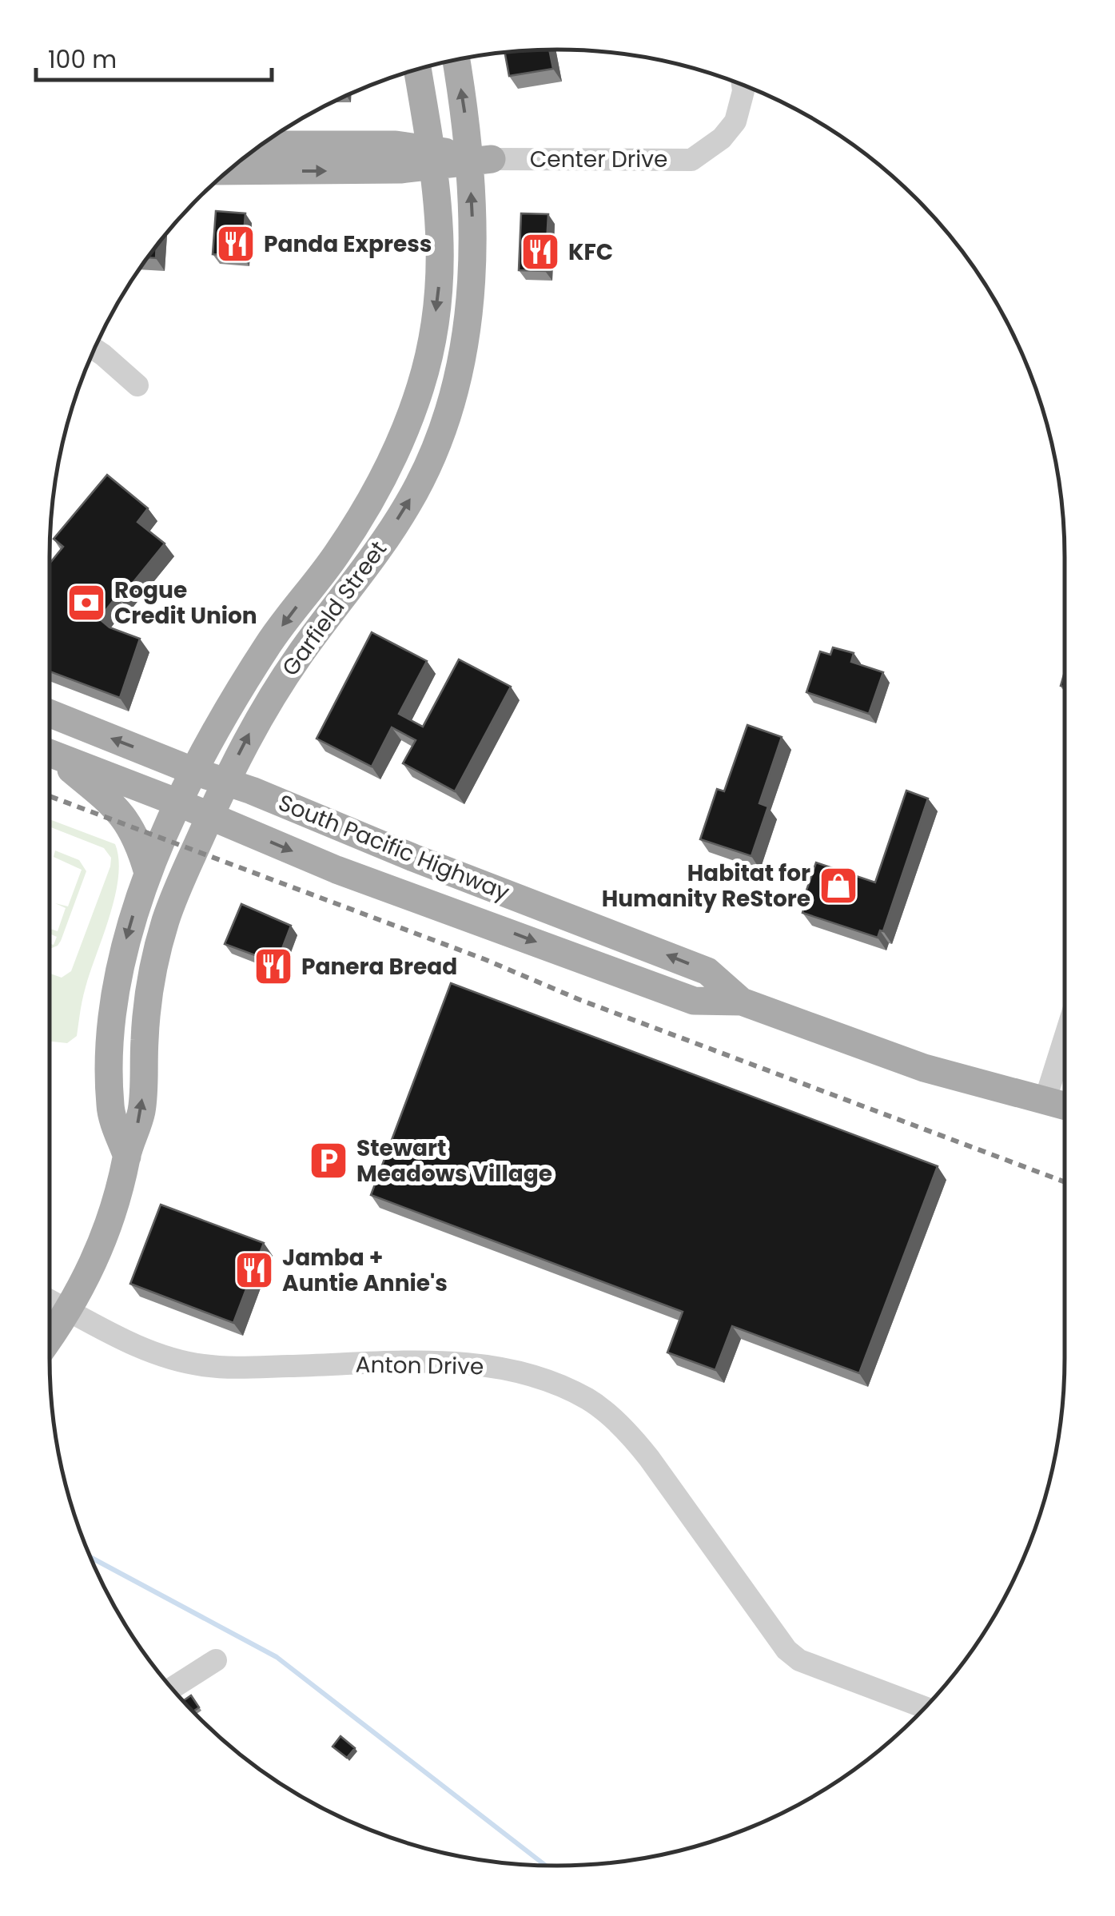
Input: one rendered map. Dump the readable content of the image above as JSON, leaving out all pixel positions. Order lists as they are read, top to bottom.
{
  "streets": {
    "main road": ["Center Drive", "Garfield Street", "South Pacific Highway"],
    "street": ["Anton Drive"]
  },
  "crossings": [
    ["Center Drive", "Garfield Street"],
    ["Garfield Street", "South Pacific Highway"],
    ["Garfield Street", "Anton Drive"]
  ],
  "places": {
    "restaurant": [
      "Panda Express",
      "KFC",
      "Panera Bread",
      "Jamba + Auntie Annie's"
    ],
    "bank": ["Rogue Credit Union"],
    "shop": ["Habitat for Humanity ReStore"],
    "parking": ["Stewart Meadows Village"]
  },
  "scale_bar": "100 m"
}
